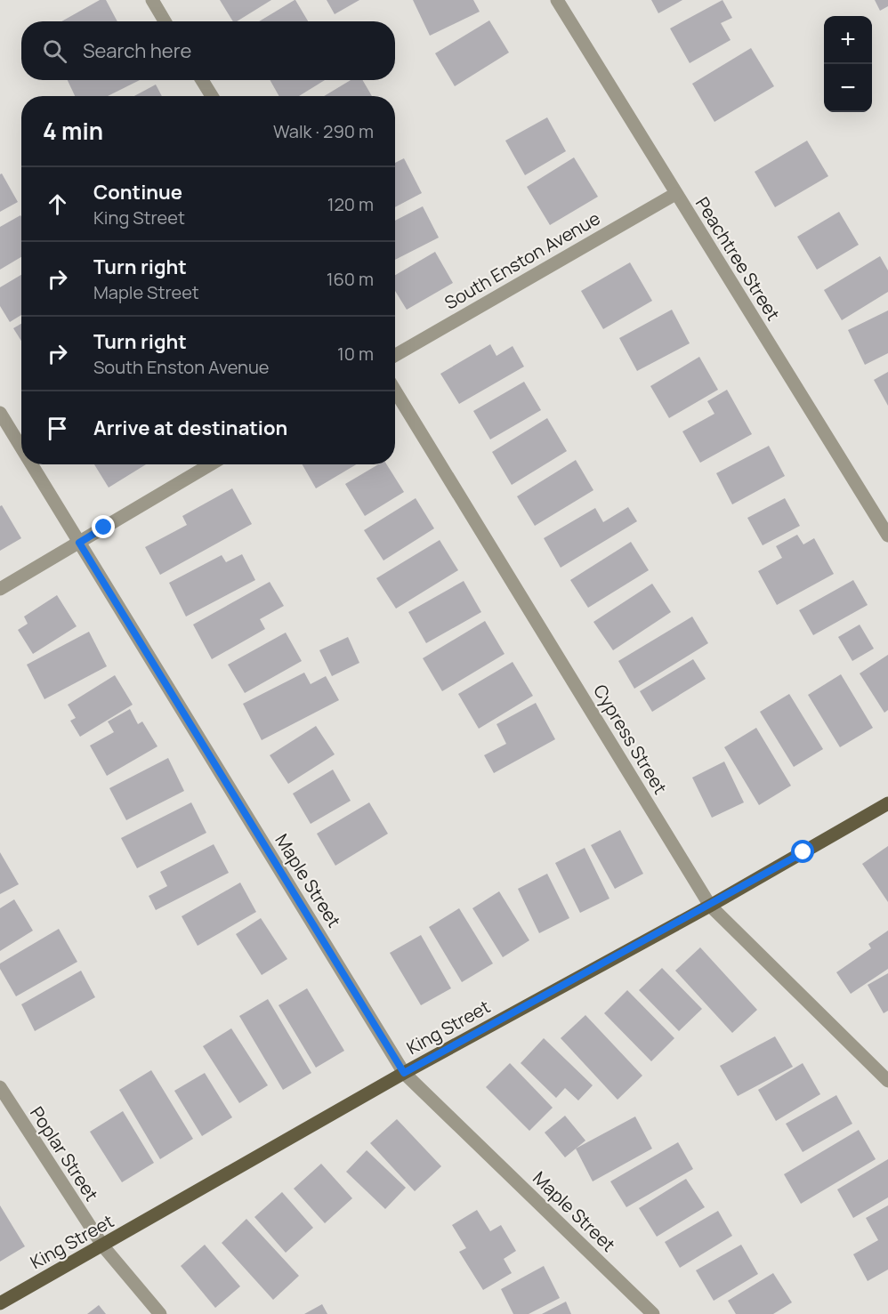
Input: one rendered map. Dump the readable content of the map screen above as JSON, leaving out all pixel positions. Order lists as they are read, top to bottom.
{
  "streets": {
    "main road": ["King Street"],
    "street": [
      "Peachtree Street",
      "South Enston Avenue",
      "Cypress Street",
      "Maple Street",
      "Poplar Street"
    ]
  },
  "crossings": [
    ["Peachtree Street", "South Enston Avenue"],
    ["Cypress Street", "King Street"],
    ["Maple Street", "King Street"],
    ["King Street", "Poplar Street"]
  ],
  "page": {
    "map_buttons": ["+", "−"],
    "search": "Search here",
    "heading": ["4 min", "Walk · 290 m"],
    "list": [
      ["Continue", "King Street", "120 m"],
      ["Turn right", "Maple Street", "160 m"],
      ["Turn right", "South Enston Avenue", "10 m"],
      "Arrive at destination"
    ]
  }
}
